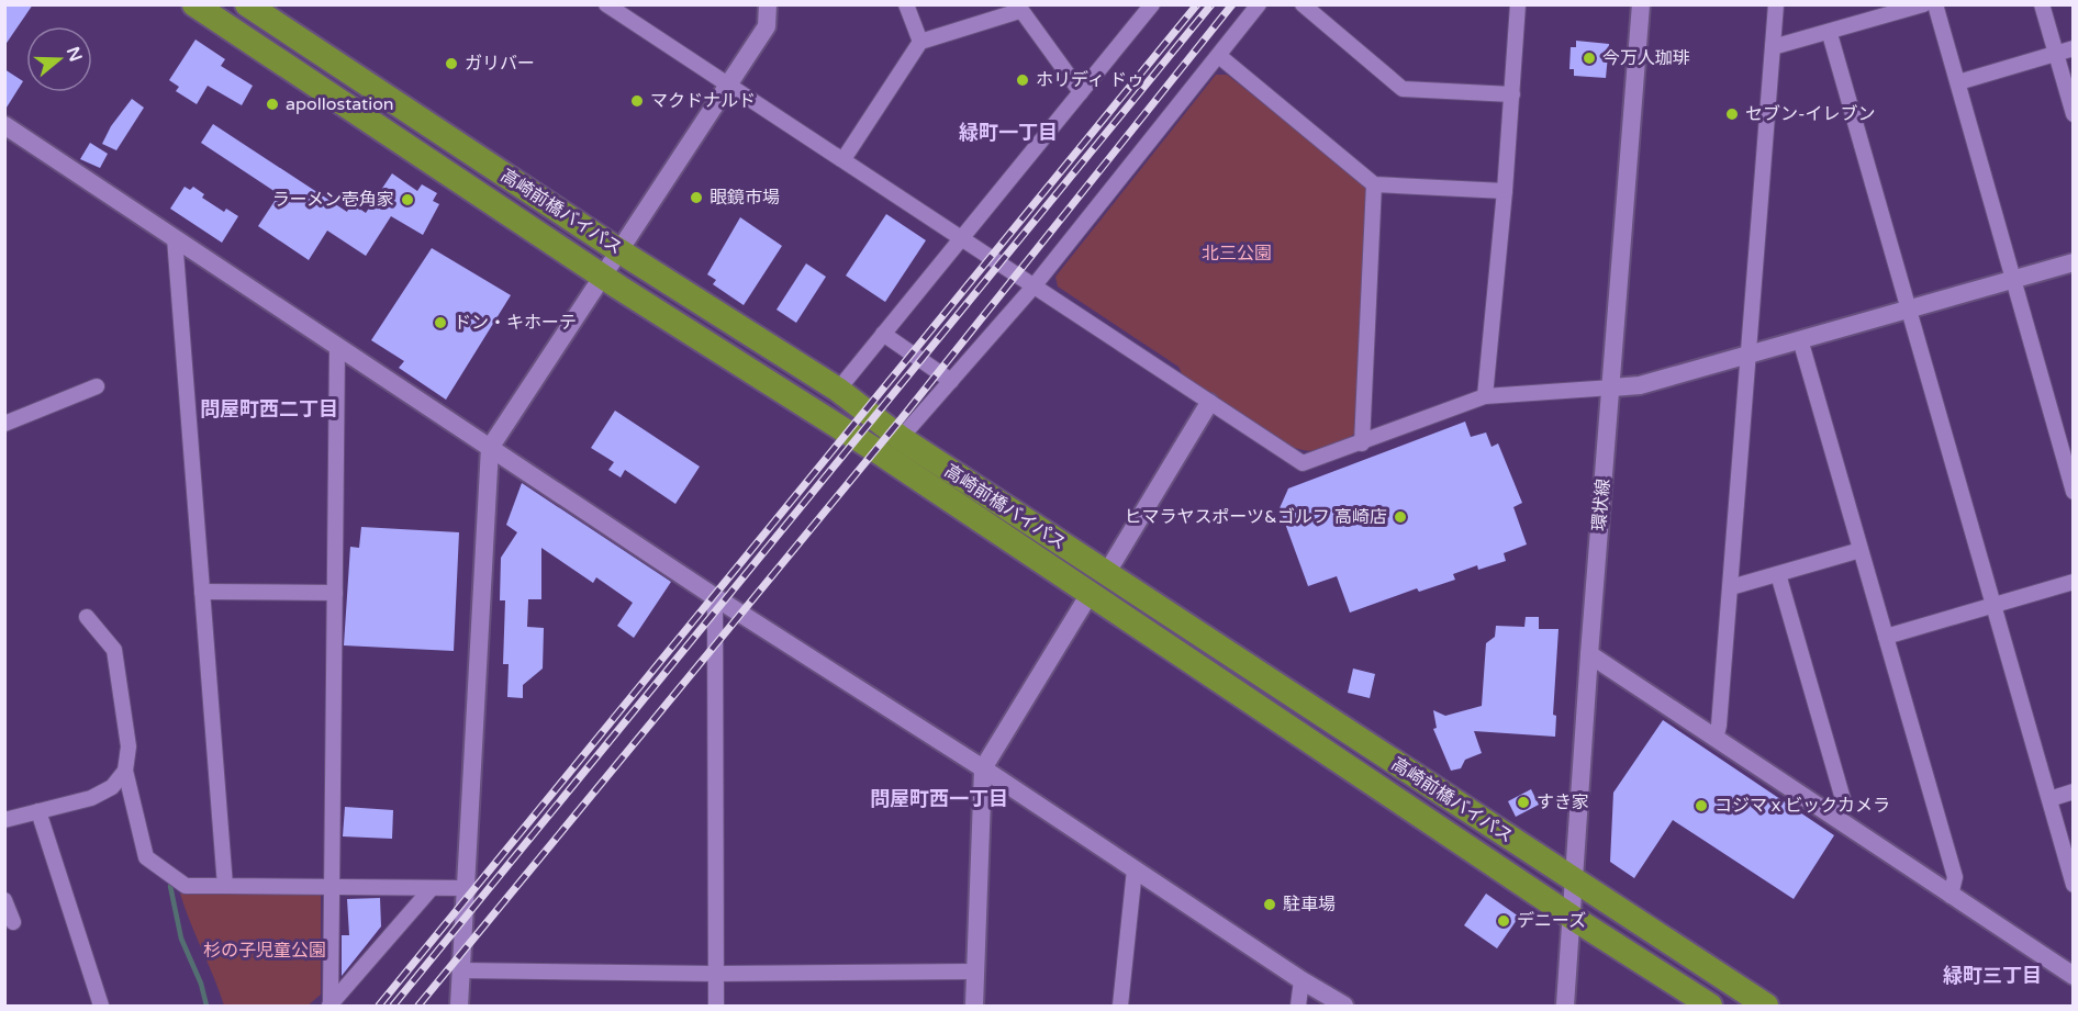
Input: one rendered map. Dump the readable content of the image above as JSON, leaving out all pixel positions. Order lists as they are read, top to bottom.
{
  "streets": {
    "highway": ["高崎前橋バイパス"],
    "street": ["環状線"]
  },
  "crossings": [
    ["高崎前橋バイパス", "環状線"]
  ],
  "districts": [
    "緑町一丁目",
    "問屋町西二丁目",
    "問屋町西一丁目",
    "緑町三丁目"
  ],
  "parks": ["北三公園", "杉の子児童公園"],
  "places": [
    "今万人珈琲",
    "ガリバー",
    "ホリディ ドゥ",
    "マクドナルド",
    "apollostation",
    "セブン-イレブン",
    "眼鏡市場",
    "ラーメン壱角家",
    "ドン・キホーテ",
    "ヒマラヤスポーツ&ゴルフ 高崎店",
    "すき家",
    "コジマｘビックカメラ",
    "駐車場",
    "デニーズ"
  ],
  "north": "right"
}
